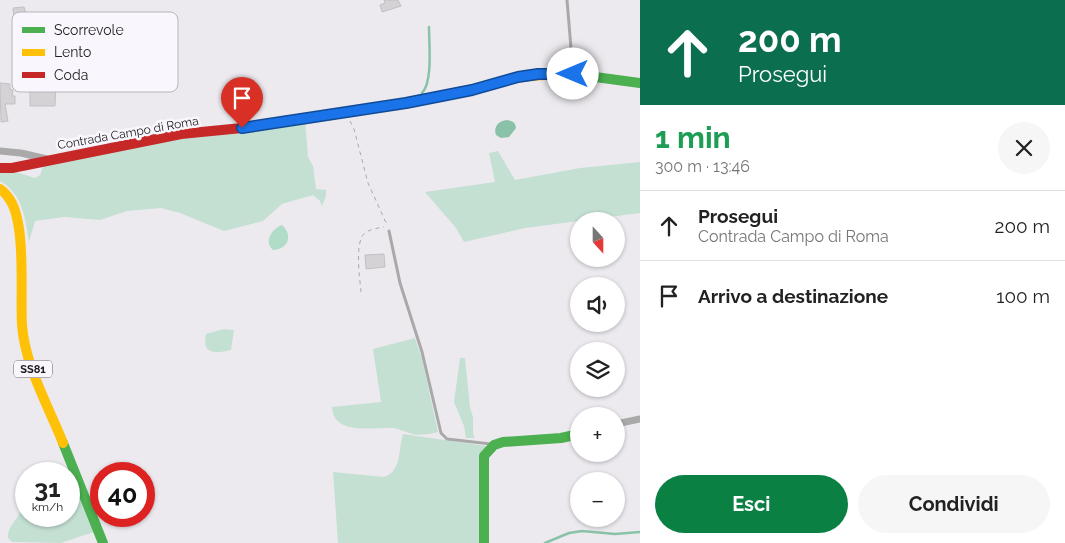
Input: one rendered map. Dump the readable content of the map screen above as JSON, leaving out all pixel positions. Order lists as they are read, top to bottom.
{
  "streets": {
    "street": ["Contrada Campo di Roma", "SS81"]
  },
  "legend": ["Scorrevole", "Lento", "Coda"],
  "north": "bottom",
  "page": {
    "turn": ["200 m", "Prosegui"],
    "heading": ["1 min", "300 m · 13:46"],
    "list": [
      {
        "name": "Prosegui",
        "note": "Contrada Campo di Roma",
        "value": "200 m"
      },
      {
        "name": "Arrivo a destinazione",
        "value": "100 m"
      }
    ],
    "map_buttons": ["+", "−"],
    "speed": "31 km/h",
    "limit": "40",
    "buttons": ["Esci", "Condividi"]
  }
}
